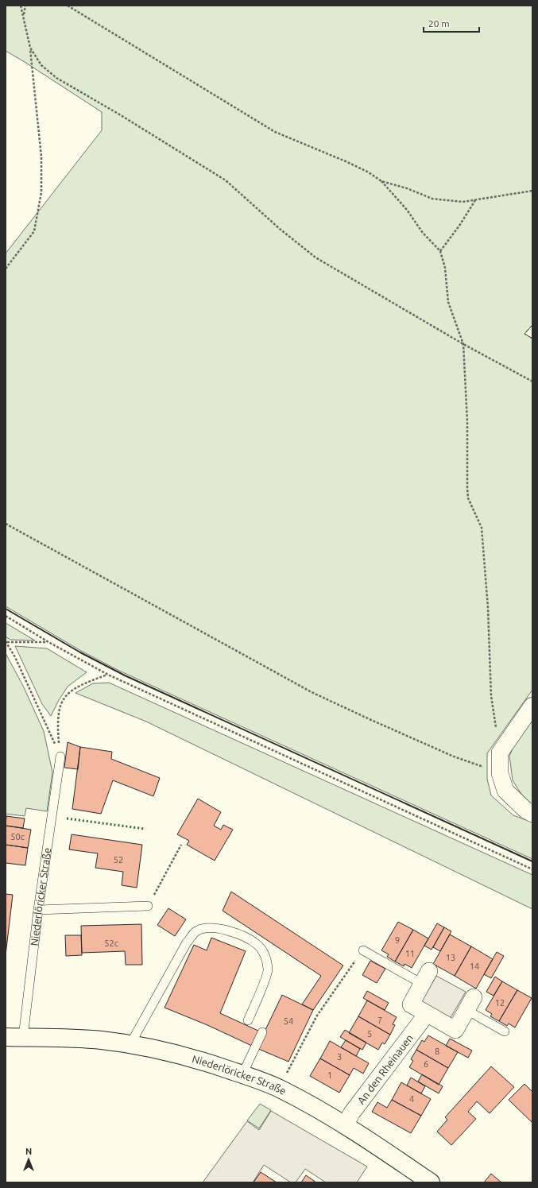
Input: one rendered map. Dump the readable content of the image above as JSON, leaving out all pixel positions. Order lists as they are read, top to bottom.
{
  "streets": {
    "main road": ["Niederlöricker Straße"],
    "street": ["An den Rheinauen"]
  },
  "crossings": [
    ["Niederlöricker Straße", "An den Rheinauen"]
  ],
  "house_numbers": [
    "50c",
    "52",
    "9",
    "52c",
    "11",
    "13",
    "14",
    "12",
    "7",
    "54",
    "5",
    "8",
    "3",
    "6",
    "1",
    "4"
  ],
  "scale_bar": "20 m",
  "north": "top"
}
